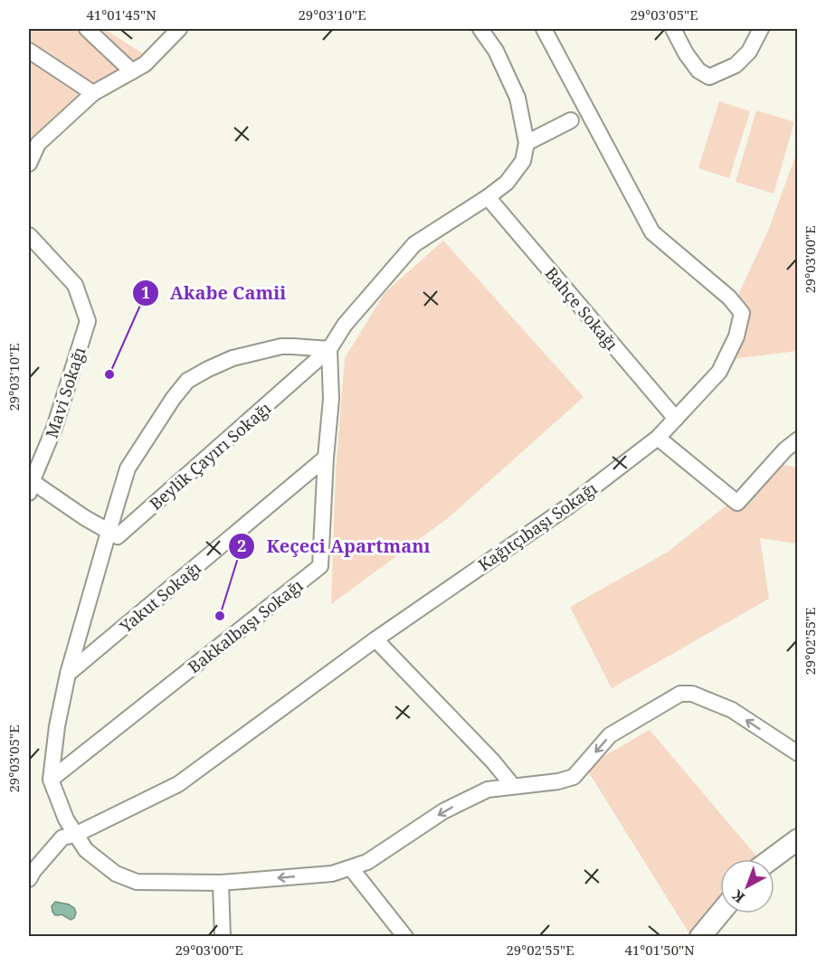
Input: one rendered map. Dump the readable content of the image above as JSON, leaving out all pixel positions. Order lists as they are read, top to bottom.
{
  "streets": {
    "street": [
      "Bahçe Sokağı",
      "Mavi Sokağı",
      "Beylik Çayırı Sokağı",
      "Kağıtçıbaşı Sokağı",
      "Yakut Sokağı",
      "Bakkalbaşı Sokağı"
    ]
  },
  "crossings": [
    ["Bahçe Sokağı", "Kağıtçıbaşı Sokağı"],
    ["Beylik Çayırı Sokağı", "Bakkalbaşı Sokağı"],
    ["Yakut Sokağı", "Bakkalbaşı Sokağı"]
  ],
  "places": ["Akabe Camii", "Keçeci Apartmanı"],
  "north": "bottom left",
  "coordinates": [
    "41°01'45\"N",
    "29°03'10\"E",
    "29°03'05\"E",
    "29°03'00\"E",
    "29°02'55\"E",
    "41°01'50\"N"
  ]
}
